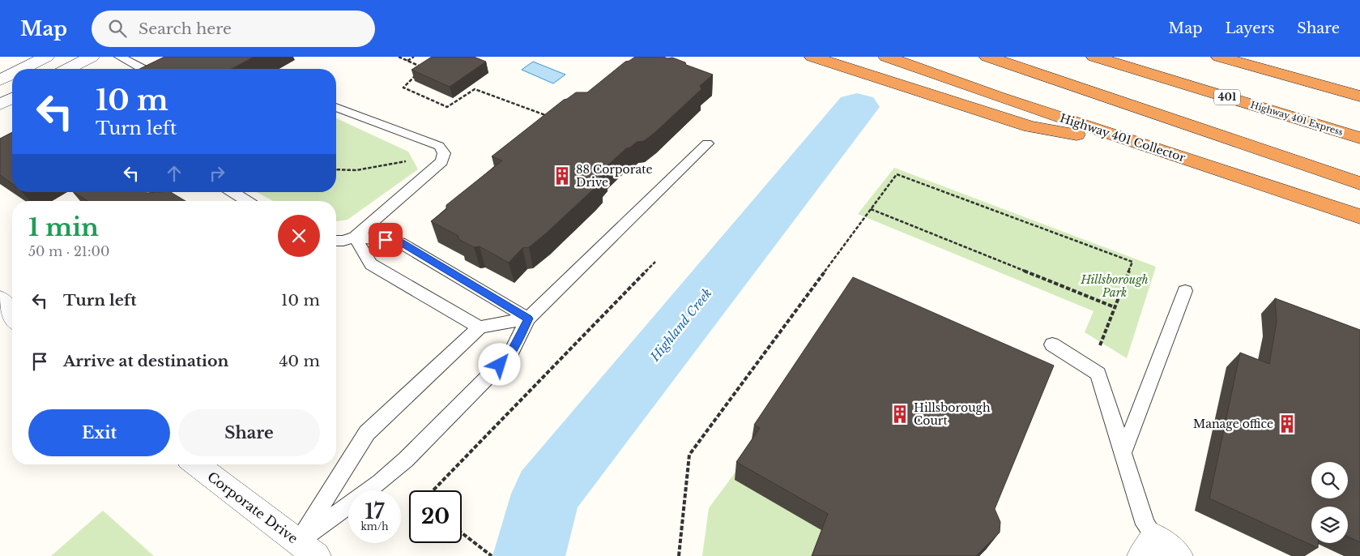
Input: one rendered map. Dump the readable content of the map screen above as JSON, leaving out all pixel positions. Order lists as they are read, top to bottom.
{
  "streets": {
    "highway": ["401", "Highway 401 Express", "Highway 401 Collector"],
    "street": ["Corporate Drive"]
  },
  "water": ["Highland Creek"],
  "parks": ["Hillsborough Park"],
  "places": {
    "building": ["88 Corporate Drive", "Hillsborough Court", "Manage office"]
  },
  "page": {
    "header": "Map",
    "search": "Search here",
    "nav": ["Map", "Layers", "Share"],
    "turn": ["10 m", "Turn left"],
    "heading": ["1 min", "50 m · 21:00"],
    "list": [
      {
        "name": "Turn left",
        "value": "10 m"
      },
      {
        "name": "Arrive at destination",
        "value": "40 m"
      }
    ],
    "buttons": ["Exit", "Share"],
    "speed": "17 km/h",
    "limit": "20"
  }
}
